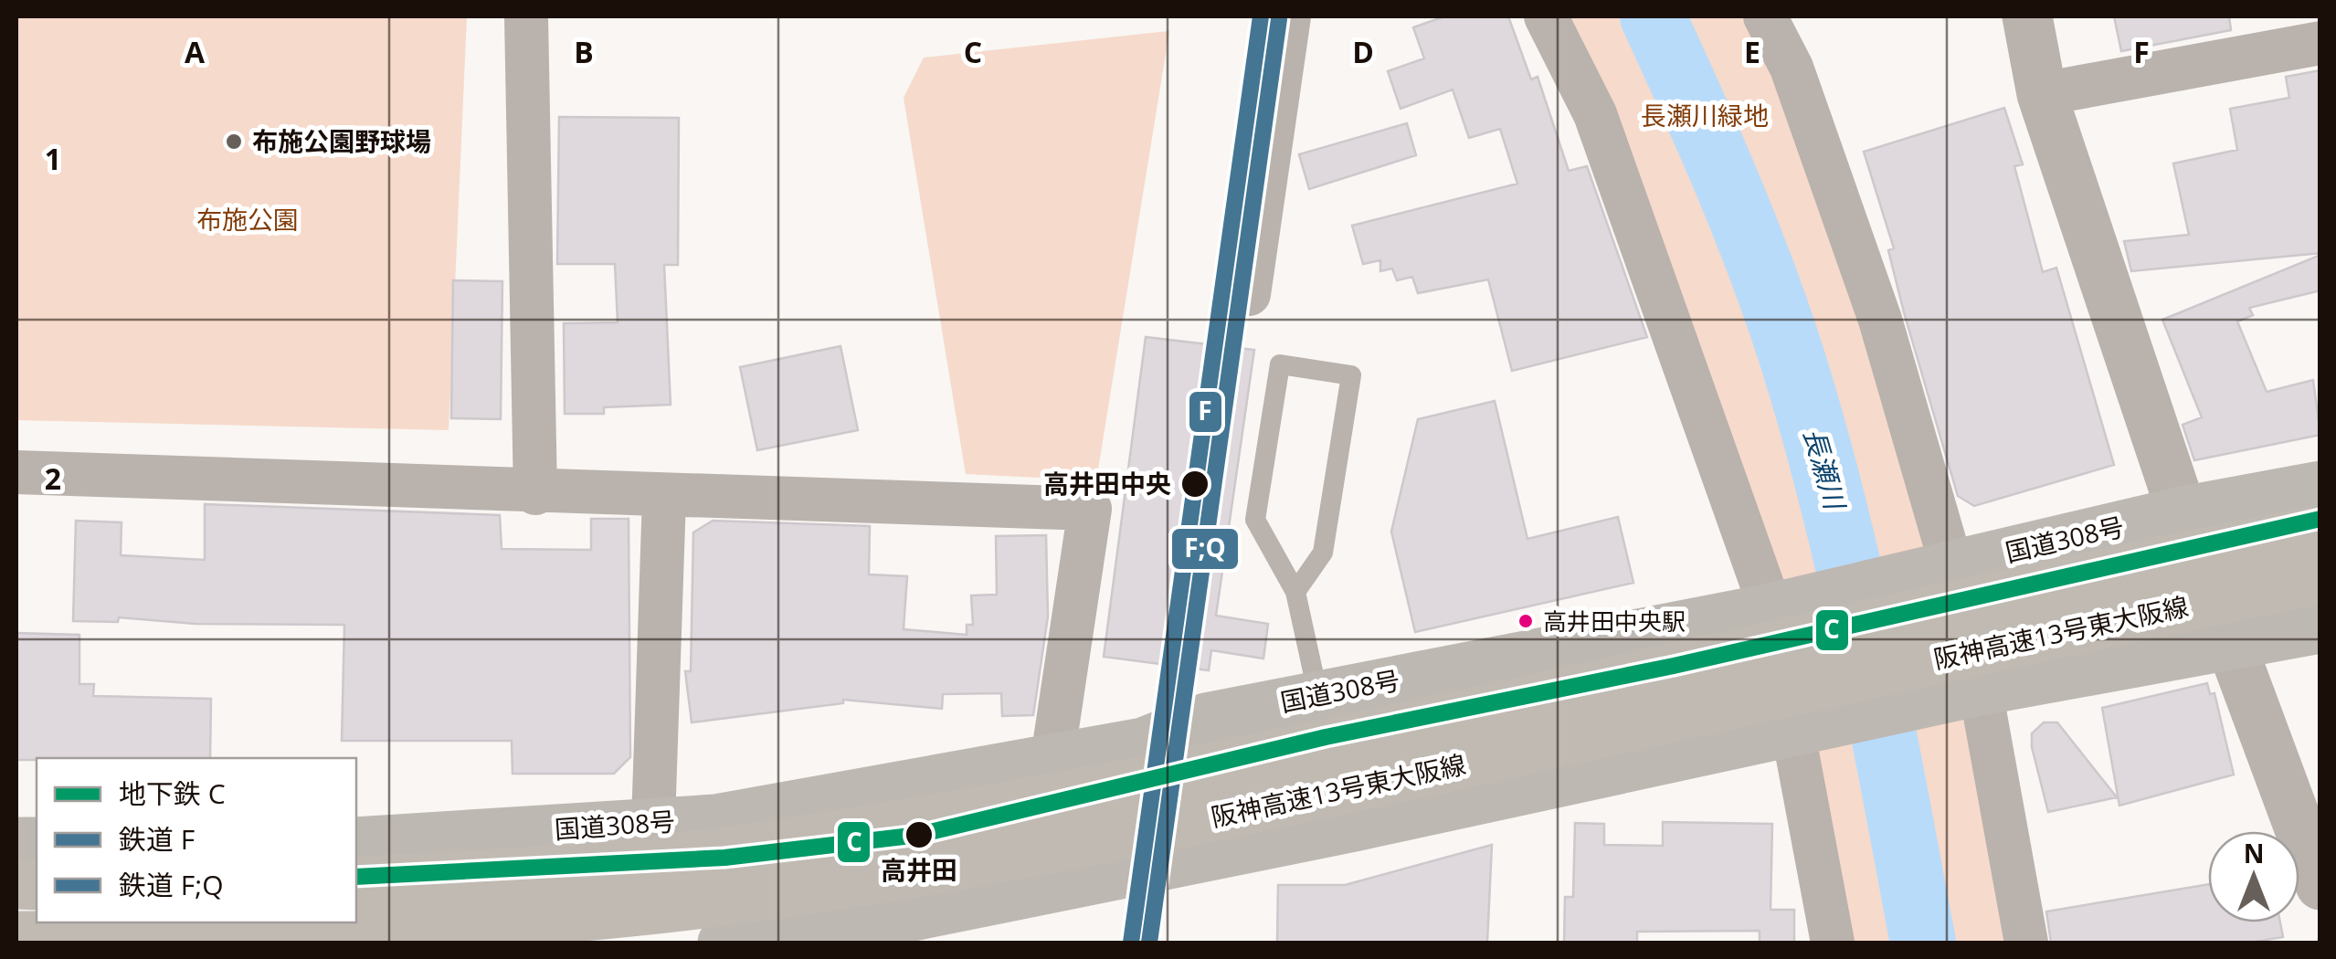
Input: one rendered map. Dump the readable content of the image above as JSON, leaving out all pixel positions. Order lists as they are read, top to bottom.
{
  "streets": {
    "highway": ["国道308号", "阪神高速13号東大阪線"]
  },
  "water": ["長瀬川"],
  "parks": ["長瀬川緑地", "布施公園"],
  "places": [
    "布施公園野球場",
    "高井田中央",
    "高井田中央駅",
    "高井田"
  ],
  "lines": ["rail line F", "rail line F;Q", "metro line C"],
  "legend": ["地下鉄 C", "鉄道 F", "鉄道 F;Q"],
  "north": "top",
  "grid": {
    "columns": [
      "A",
      "B",
      "C",
      "D",
      "E",
      "F"
    ],
    "rows": ["1", "2"]
  }
}
